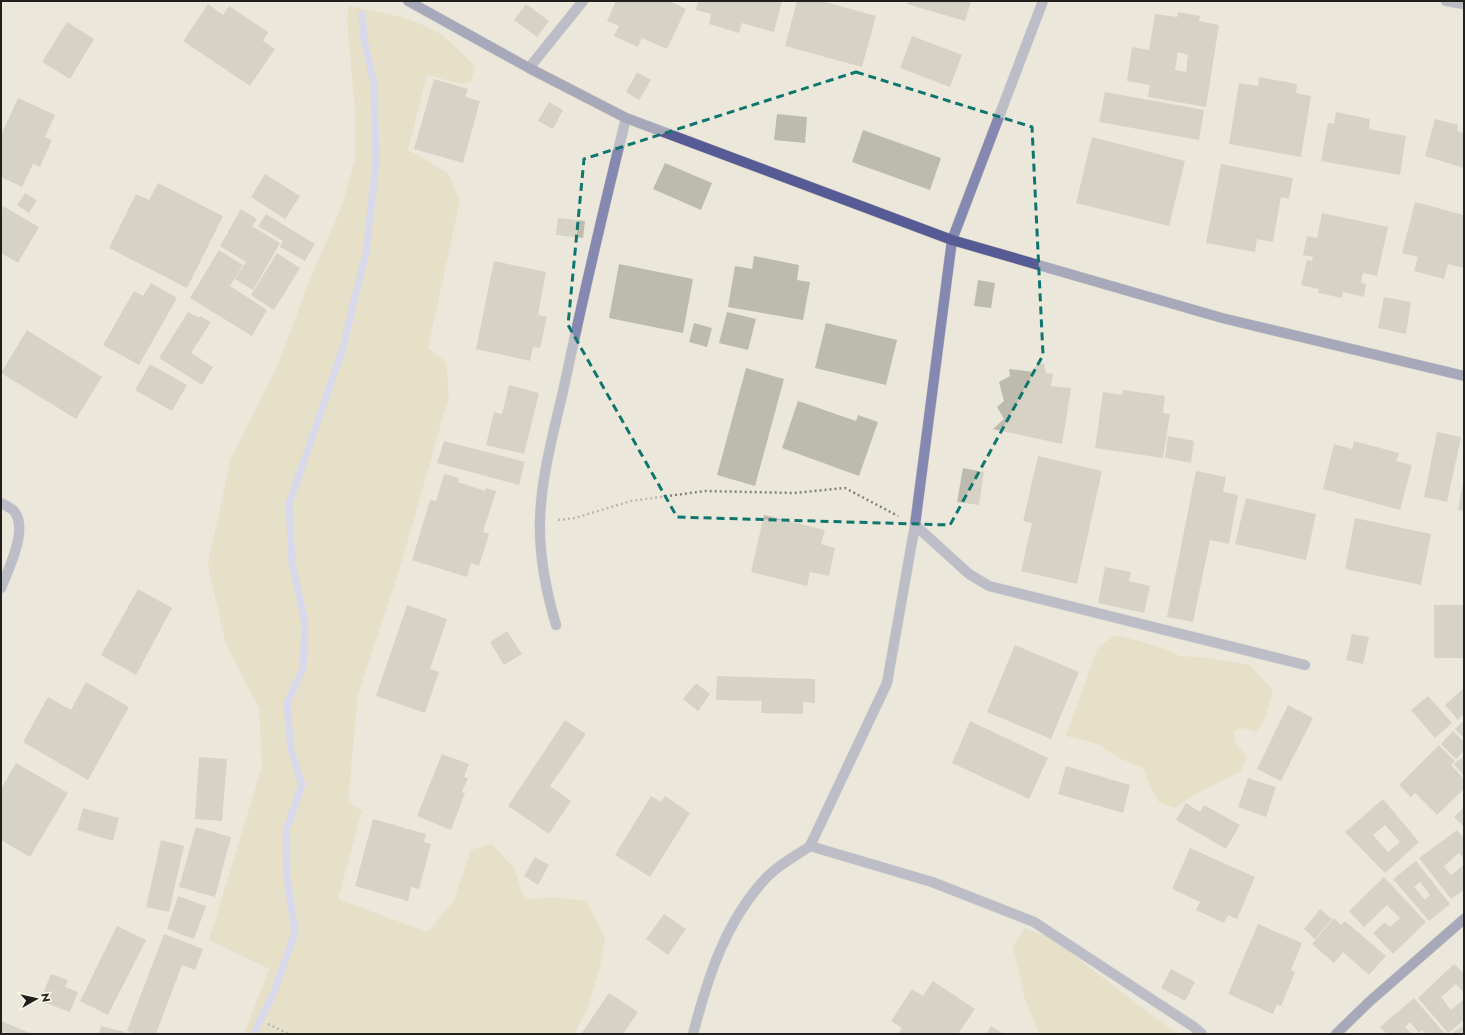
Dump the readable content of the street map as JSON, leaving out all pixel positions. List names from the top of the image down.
{
  "north": "right"
}
